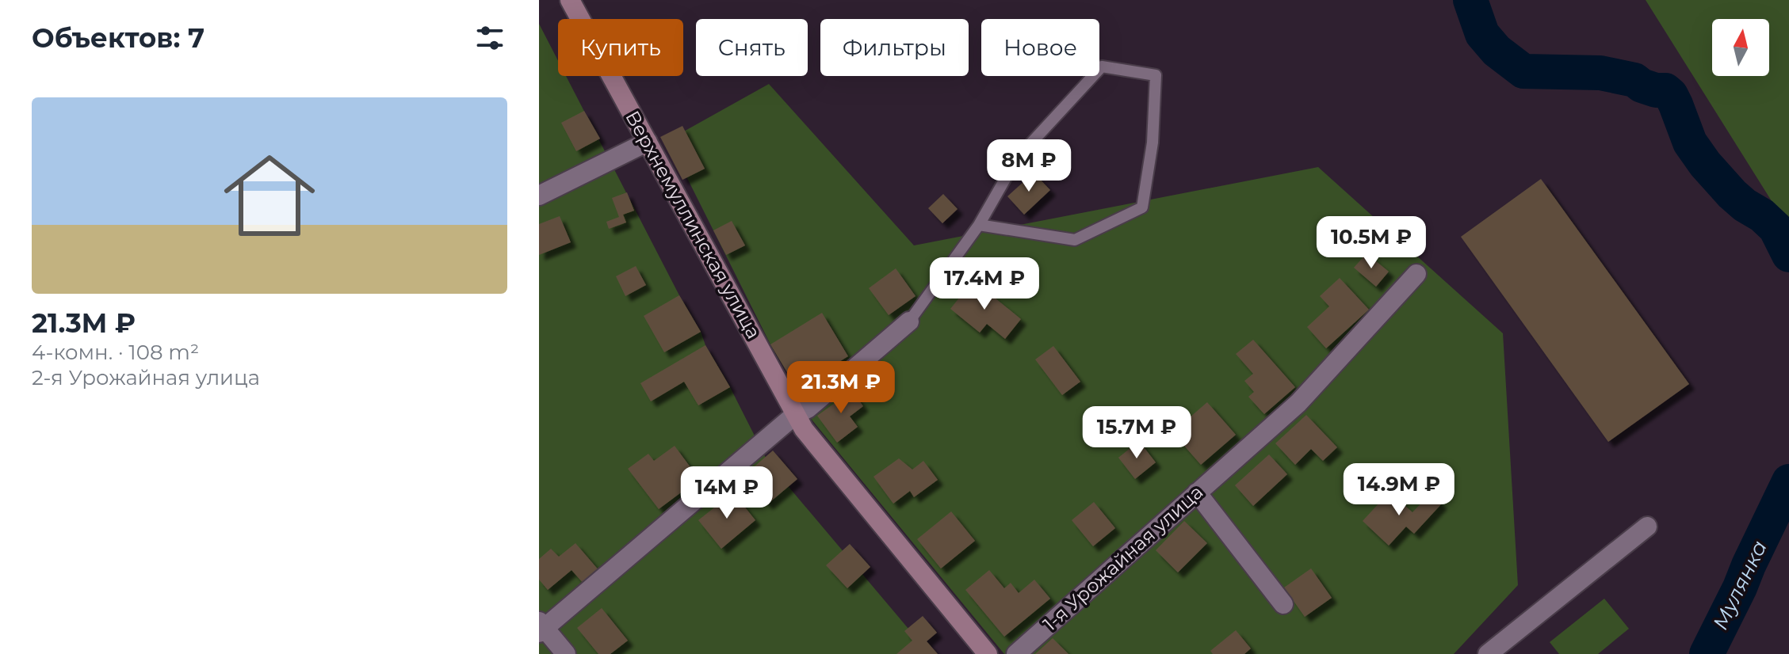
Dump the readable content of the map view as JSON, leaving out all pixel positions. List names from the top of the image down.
{
  "streets": {
    "street": ["Верхнемуллинская улица", "1-я Урожайная улица"]
  },
  "water": ["Мулянка"],
  "north": "top",
  "page": {
    "heading": "Объектов: 7",
    "chip": [
      "Купить",
      "Снять",
      "Фильтры",
      "Новое"
    ],
    "list": [
      {
        "name": "21.3M ₽",
        "note": "4-комн. · 108 m² · 2-я Урожайная улица"
      }
    ],
    "price": [
      "8M ₽",
      "10.5M ₽",
      "17.4M ₽",
      "21.3M ₽",
      "15.7M ₽",
      "14.9M ₽",
      "14M ₽"
    ]
  }
}
